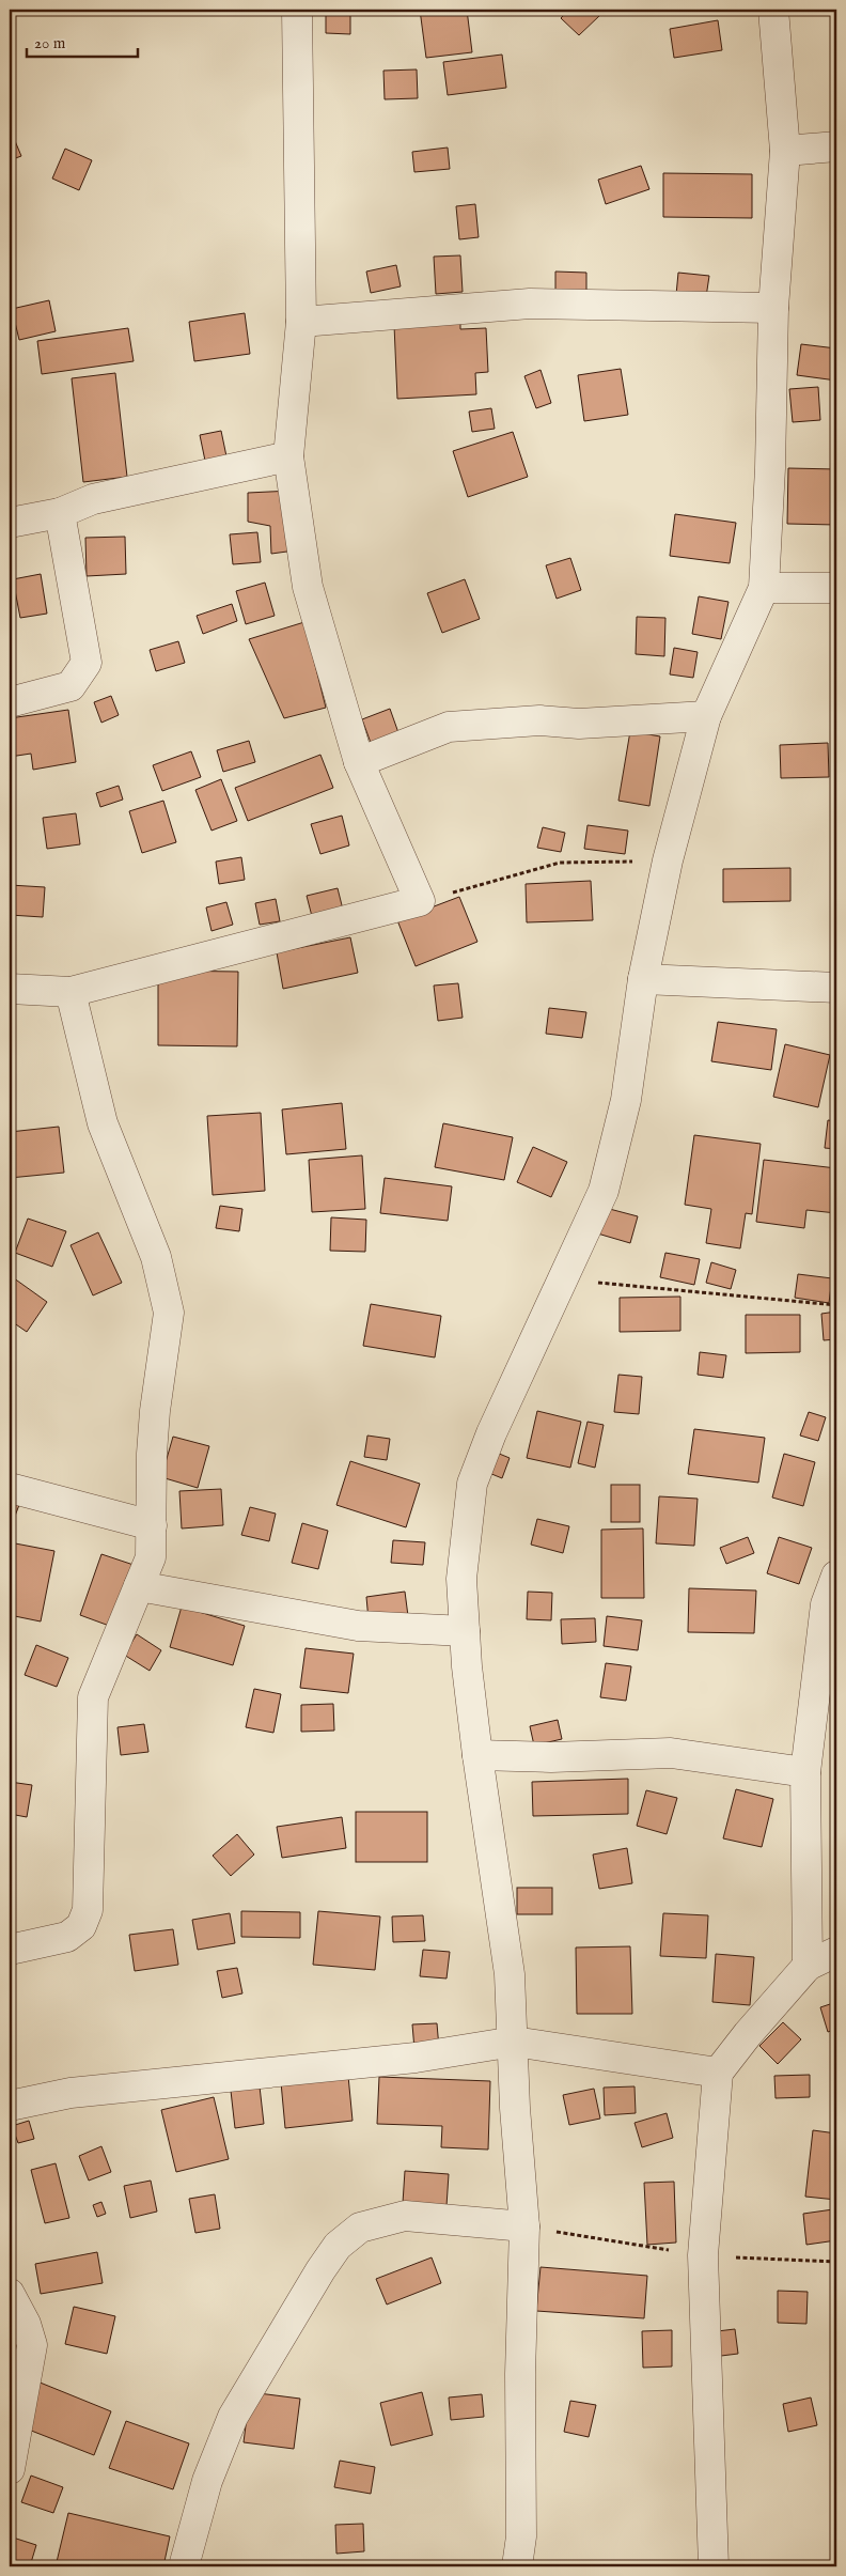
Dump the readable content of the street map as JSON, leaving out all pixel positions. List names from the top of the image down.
{
  "scale_bar": "20 m"
}
